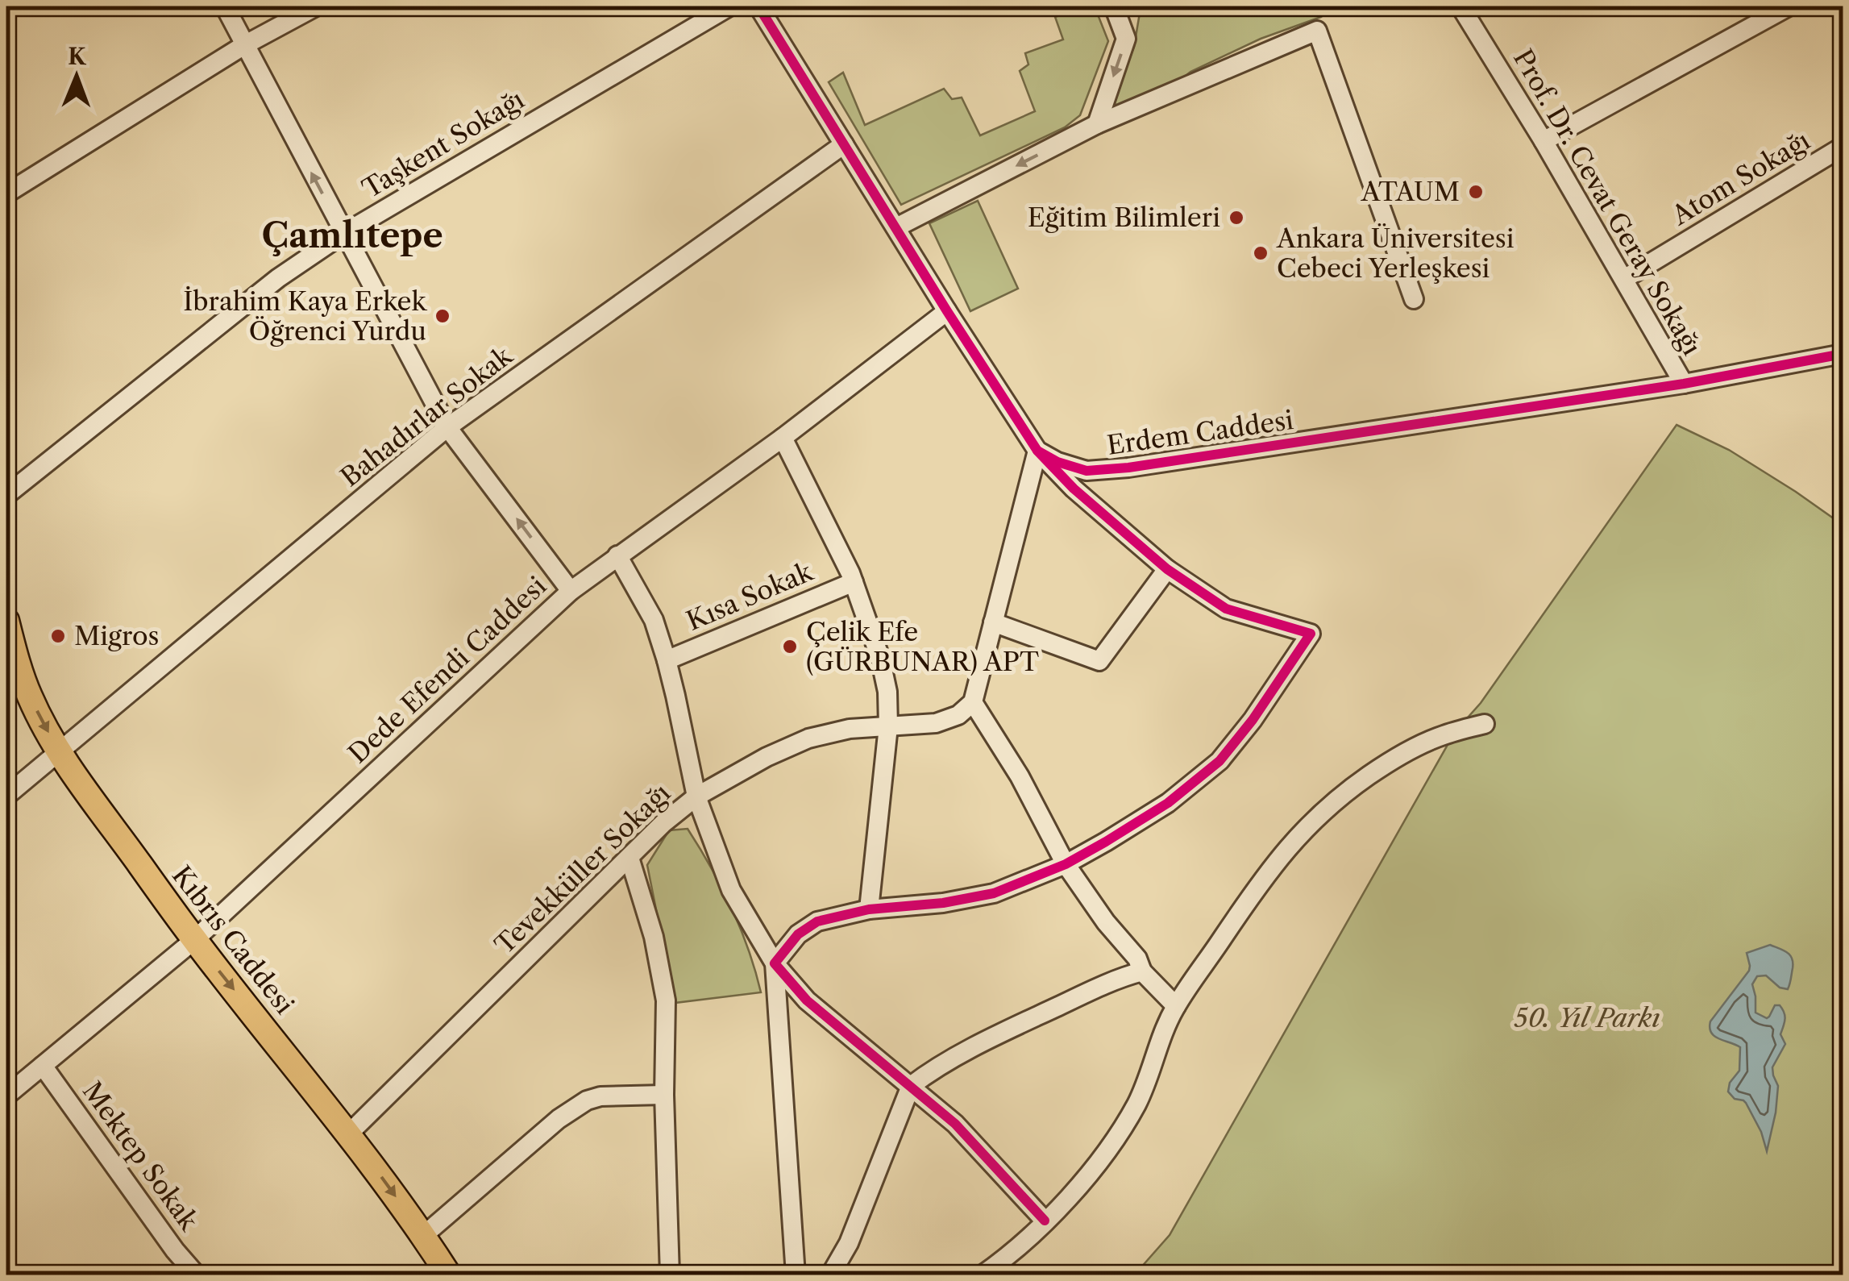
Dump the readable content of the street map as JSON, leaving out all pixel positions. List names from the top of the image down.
{
  "streets": {
    "main road": ["Kıbrıs Caddesi"],
    "street": [
      "Taşkent Sokağı",
      "Atom Sokağı",
      "Prof. Dr. Cevat Geray Sokağı",
      "Bahadırlar Sokak",
      "Erdem Caddesi",
      "Kısa Sokak",
      "Dede Efendi Caddesi",
      "Tevekküller Sokağı",
      "Mektep Sokak"
    ]
  },
  "crossings": [
    ["Atom Sokağı", "Prof. Dr. Cevat Geray Sokağı"],
    ["Prof. Dr. Cevat Geray Sokağı", "Erdem Caddesi"],
    ["Bahadırlar Sokak", "Kıbrıs Caddesi"],
    ["Dede Efendi Caddesi", "Kıbrıs Caddesi"],
    ["Dede Efendi Caddesi", "Mektep Sokak"],
    ["Tevekküller Sokağı", "Kıbrıs Caddesi"]
  ],
  "one_way": ["Kıbrıs Caddesi"],
  "districts": ["Çamlıtepe"],
  "parks": ["50. Yıl Parkı"],
  "places": [
    "ATAUM",
    "Eğitim Bilimleri",
    "Ankara Üniversitesi Cebeci Yerleşkesi",
    "İbrahim Kaya Erkek Öğrenci Yurdu",
    "Migros",
    "Çelik Efe (GÜRBUNAR) APT"
  ],
  "north": "top"
}
